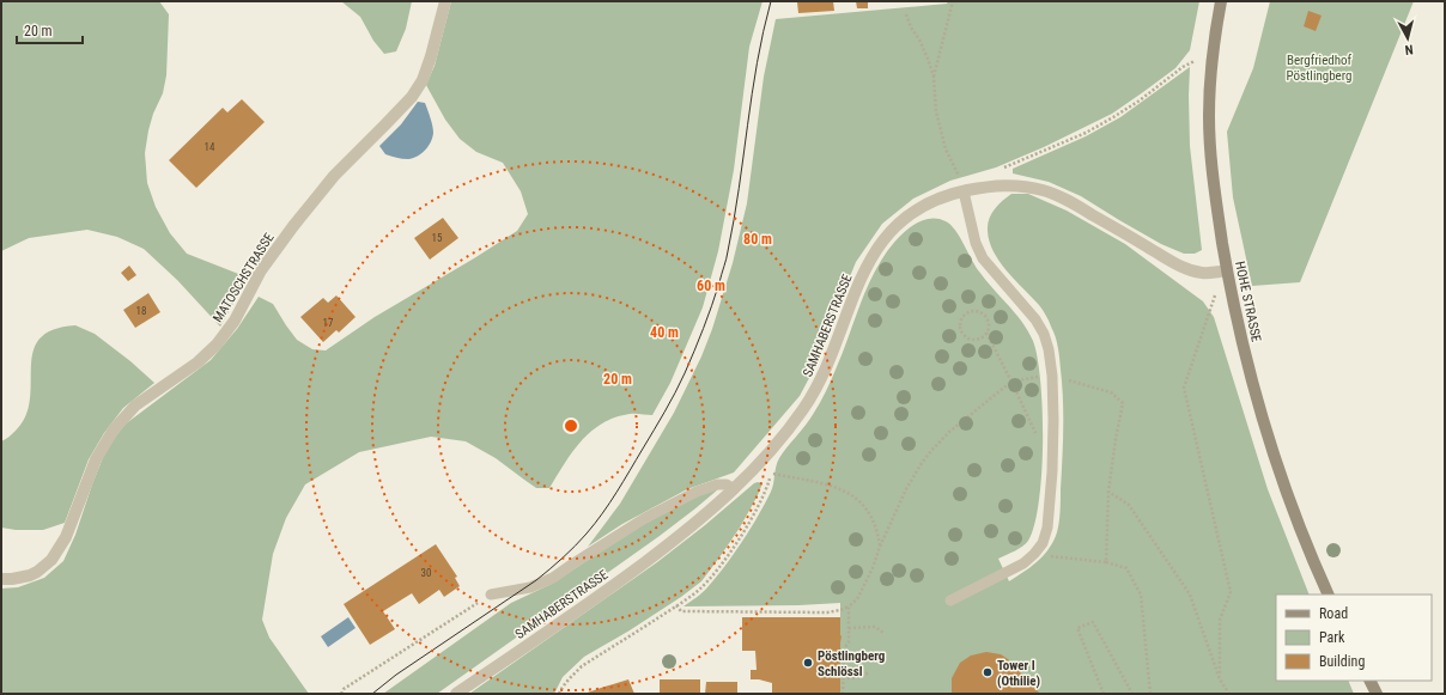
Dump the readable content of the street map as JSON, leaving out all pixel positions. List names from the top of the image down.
{
  "streets": {
    "main road": ["HOHE STRASSE"],
    "street": ["MATOSCHSTRASSE", "SAMHABERSTRASSE"]
  },
  "crossings": [
    ["HOHE STRASSE", "SAMHABERSTRASSE"]
  ],
  "parks": ["Bergfriedhof Pöstlingberg"],
  "places": ["Pöstlingberg Schlössl", "Tower I (Othilie)"],
  "house_numbers": [
    "14",
    "15",
    "18",
    "17",
    "30"
  ],
  "legend": ["Road", "Park", "Building"],
  "scale_bar": "20 m",
  "north": "bottom",
  "rings": [
    "80 m",
    "60 m",
    "40 m",
    "20 m"
  ]
}
